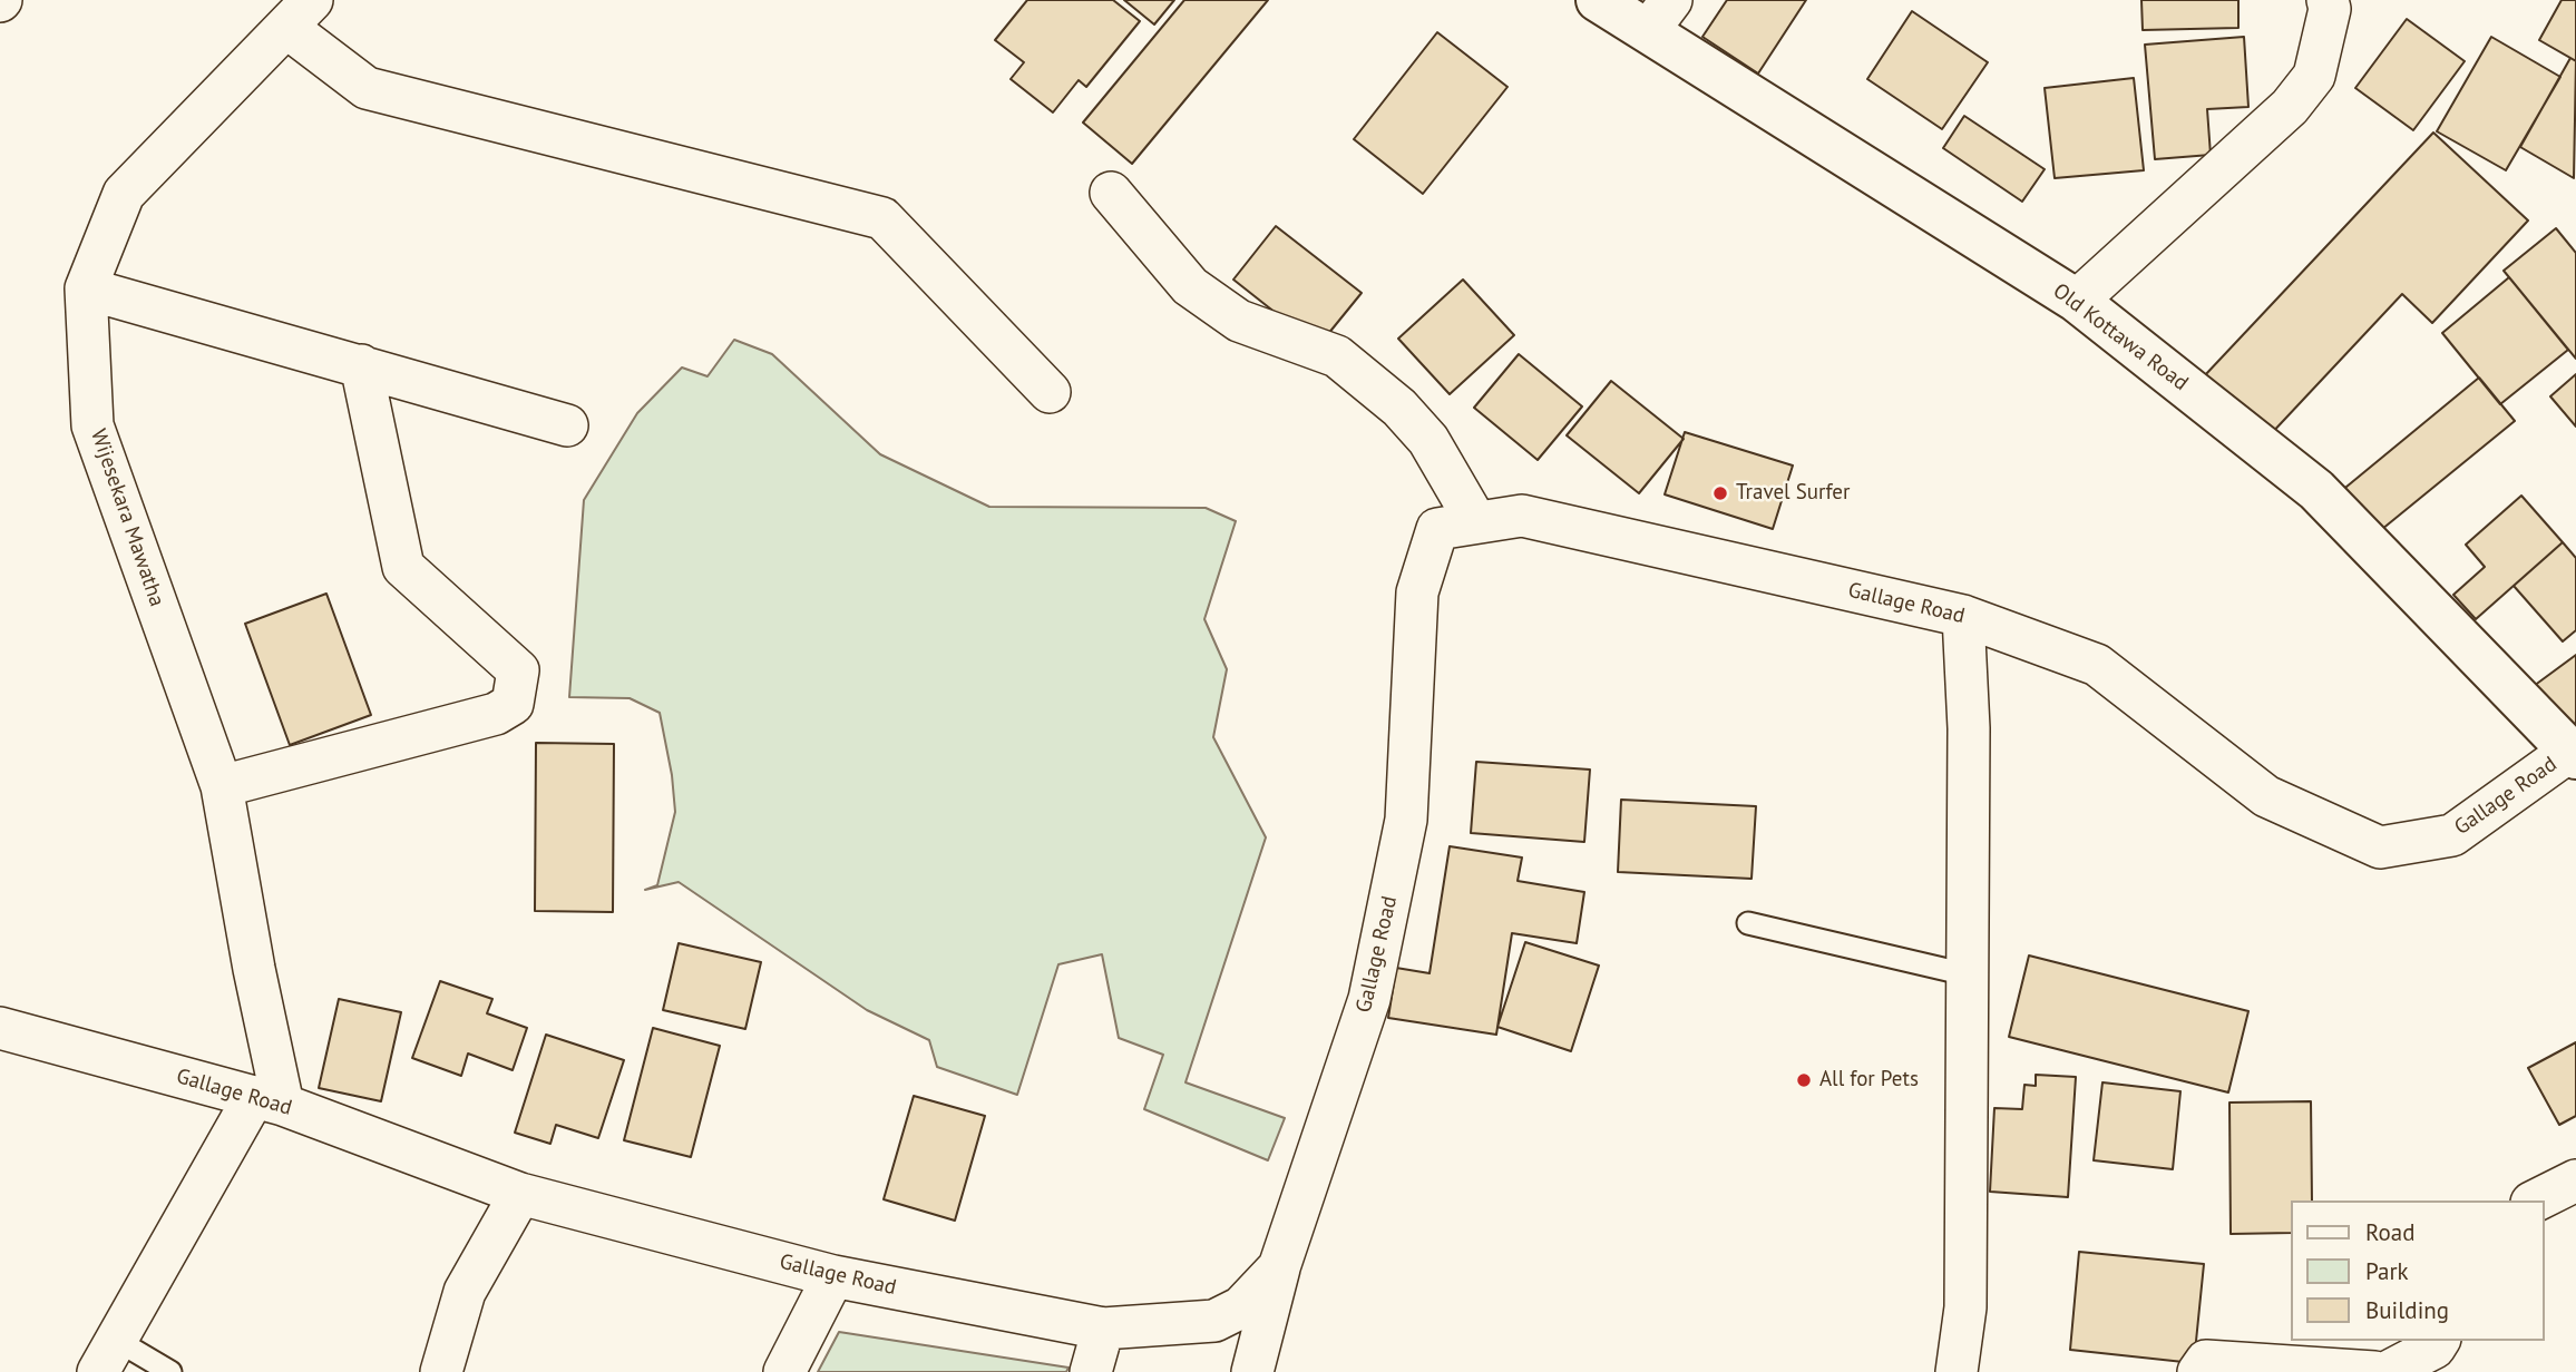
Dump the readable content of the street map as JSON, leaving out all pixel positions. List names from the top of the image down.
{
  "streets": {
    "main road": ["Old Kottawa Road"],
    "street": ["Wijesekara Mawatha", "Gallage Road"]
  },
  "crossings": [
    ["Old Kottawa Road", "Gallage Road"],
    ["Wijesekara Mawatha", "Gallage Road"]
  ],
  "places": ["Travel Surfer", "All for Pets"],
  "legend": ["Road", "Park", "Building"]
}
